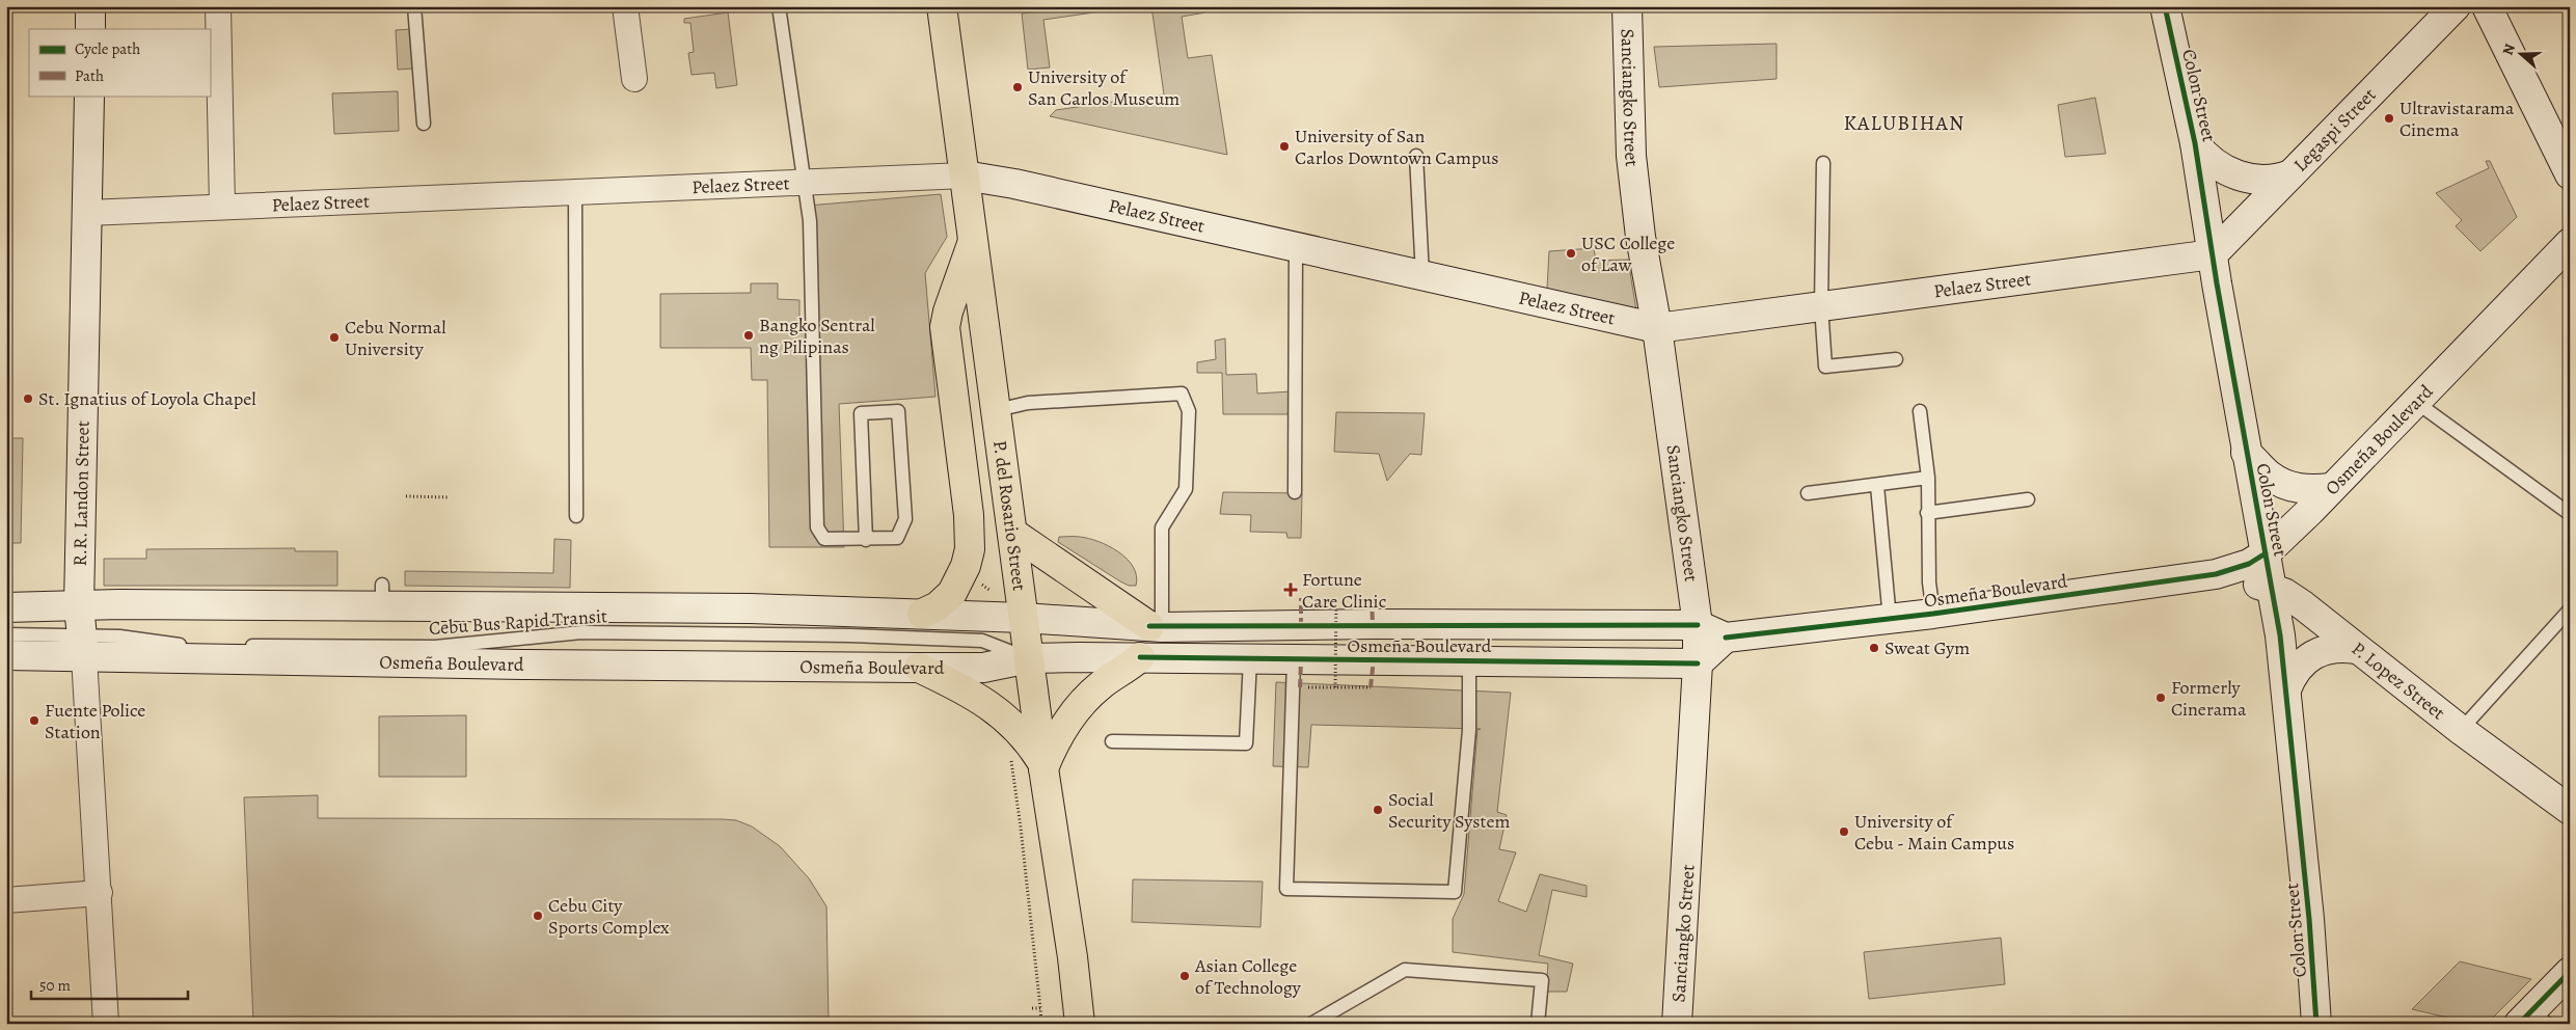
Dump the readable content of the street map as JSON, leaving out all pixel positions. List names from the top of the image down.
{
  "streets": {
    "main road": [
      "Colon Street",
      "Sanciangko Street",
      "Legaspi Street",
      "Pelaez Street",
      "Osmeña Boulevard",
      "R.R. Landon Street",
      "P. del Rosario Street",
      "P. Lopez Street"
    ],
    "lane": ["Cebu Bus Rapid Transit"]
  },
  "crossings": [
    ["Colon Street", "Legaspi Street"],
    ["Colon Street", "Pelaez Street"],
    ["Colon Street", "Osmeña Boulevard"],
    ["Colon Street", "P. Lopez Street"],
    ["Sanciangko Street", "Pelaez Street"],
    ["Sanciangko Street", "Osmeña Boulevard"],
    ["Legaspi Street", "Pelaez Street"],
    ["Pelaez Street", "R.R. Landon Street"],
    ["Pelaez Street", "P. del Rosario Street"],
    ["Osmeña Boulevard", "R.R. Landon Street"],
    ["Osmeña Boulevard", "P. del Rosario Street"],
    ["Osmeña Boulevard", "Cebu Bus Rapid Transit"],
    ["Osmeña Boulevard", "P. Lopez Street"],
    ["P. del Rosario Street", "Cebu Bus Rapid Transit"]
  ],
  "districts": ["KALUBIHAN"],
  "places": {
    "other": [
      "University of San Carlos Museum",
      "Ultravistarama Cinema",
      "University of San Carlos Downtown Campus",
      "USC College of Law",
      "Bangko Sentral ng Pilipinas",
      "Cebu Normal University",
      "St. Ignatius of Loyola Chapel",
      "Sweat Gym",
      "Formerly Cinerama",
      "Fuente Police Station",
      "Social Security System",
      "University of Cebu - Main Campus",
      "Cebu City Sports Complex",
      "Asian College of Technology"
    ],
    "health": ["Fortune Care Clinic"]
  },
  "legend": ["Cycle path", "Path"],
  "scale_bar": "50 m",
  "north": "left"
}
